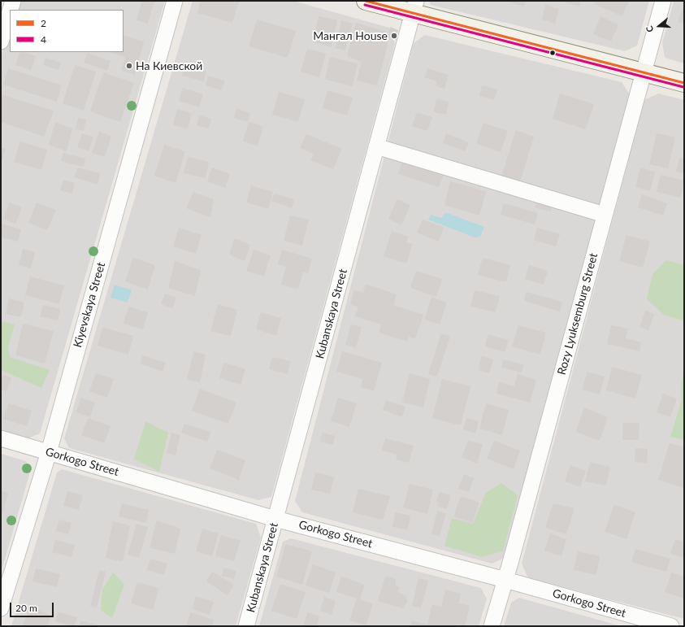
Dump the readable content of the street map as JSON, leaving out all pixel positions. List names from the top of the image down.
{
  "streets": {
    "street": [
      "Kiyevskaya Street",
      "Kubanskaya Street",
      "Rozy Lyuksemburg Street",
      "Gorkogo Street"
    ]
  },
  "crossings": [
    ["Kiyevskaya Street", "Gorkogo Street"],
    ["Kubanskaya Street", "Gorkogo Street"],
    ["Rozy Lyuksemburg Street", "Gorkogo Street"]
  ],
  "places": ["Мангал House", "На Киевской"],
  "lines": ["transit line 2", "transit line 4"],
  "legend": ["2", "4"],
  "scale_bar": "20 m",
  "north": "left"
}
